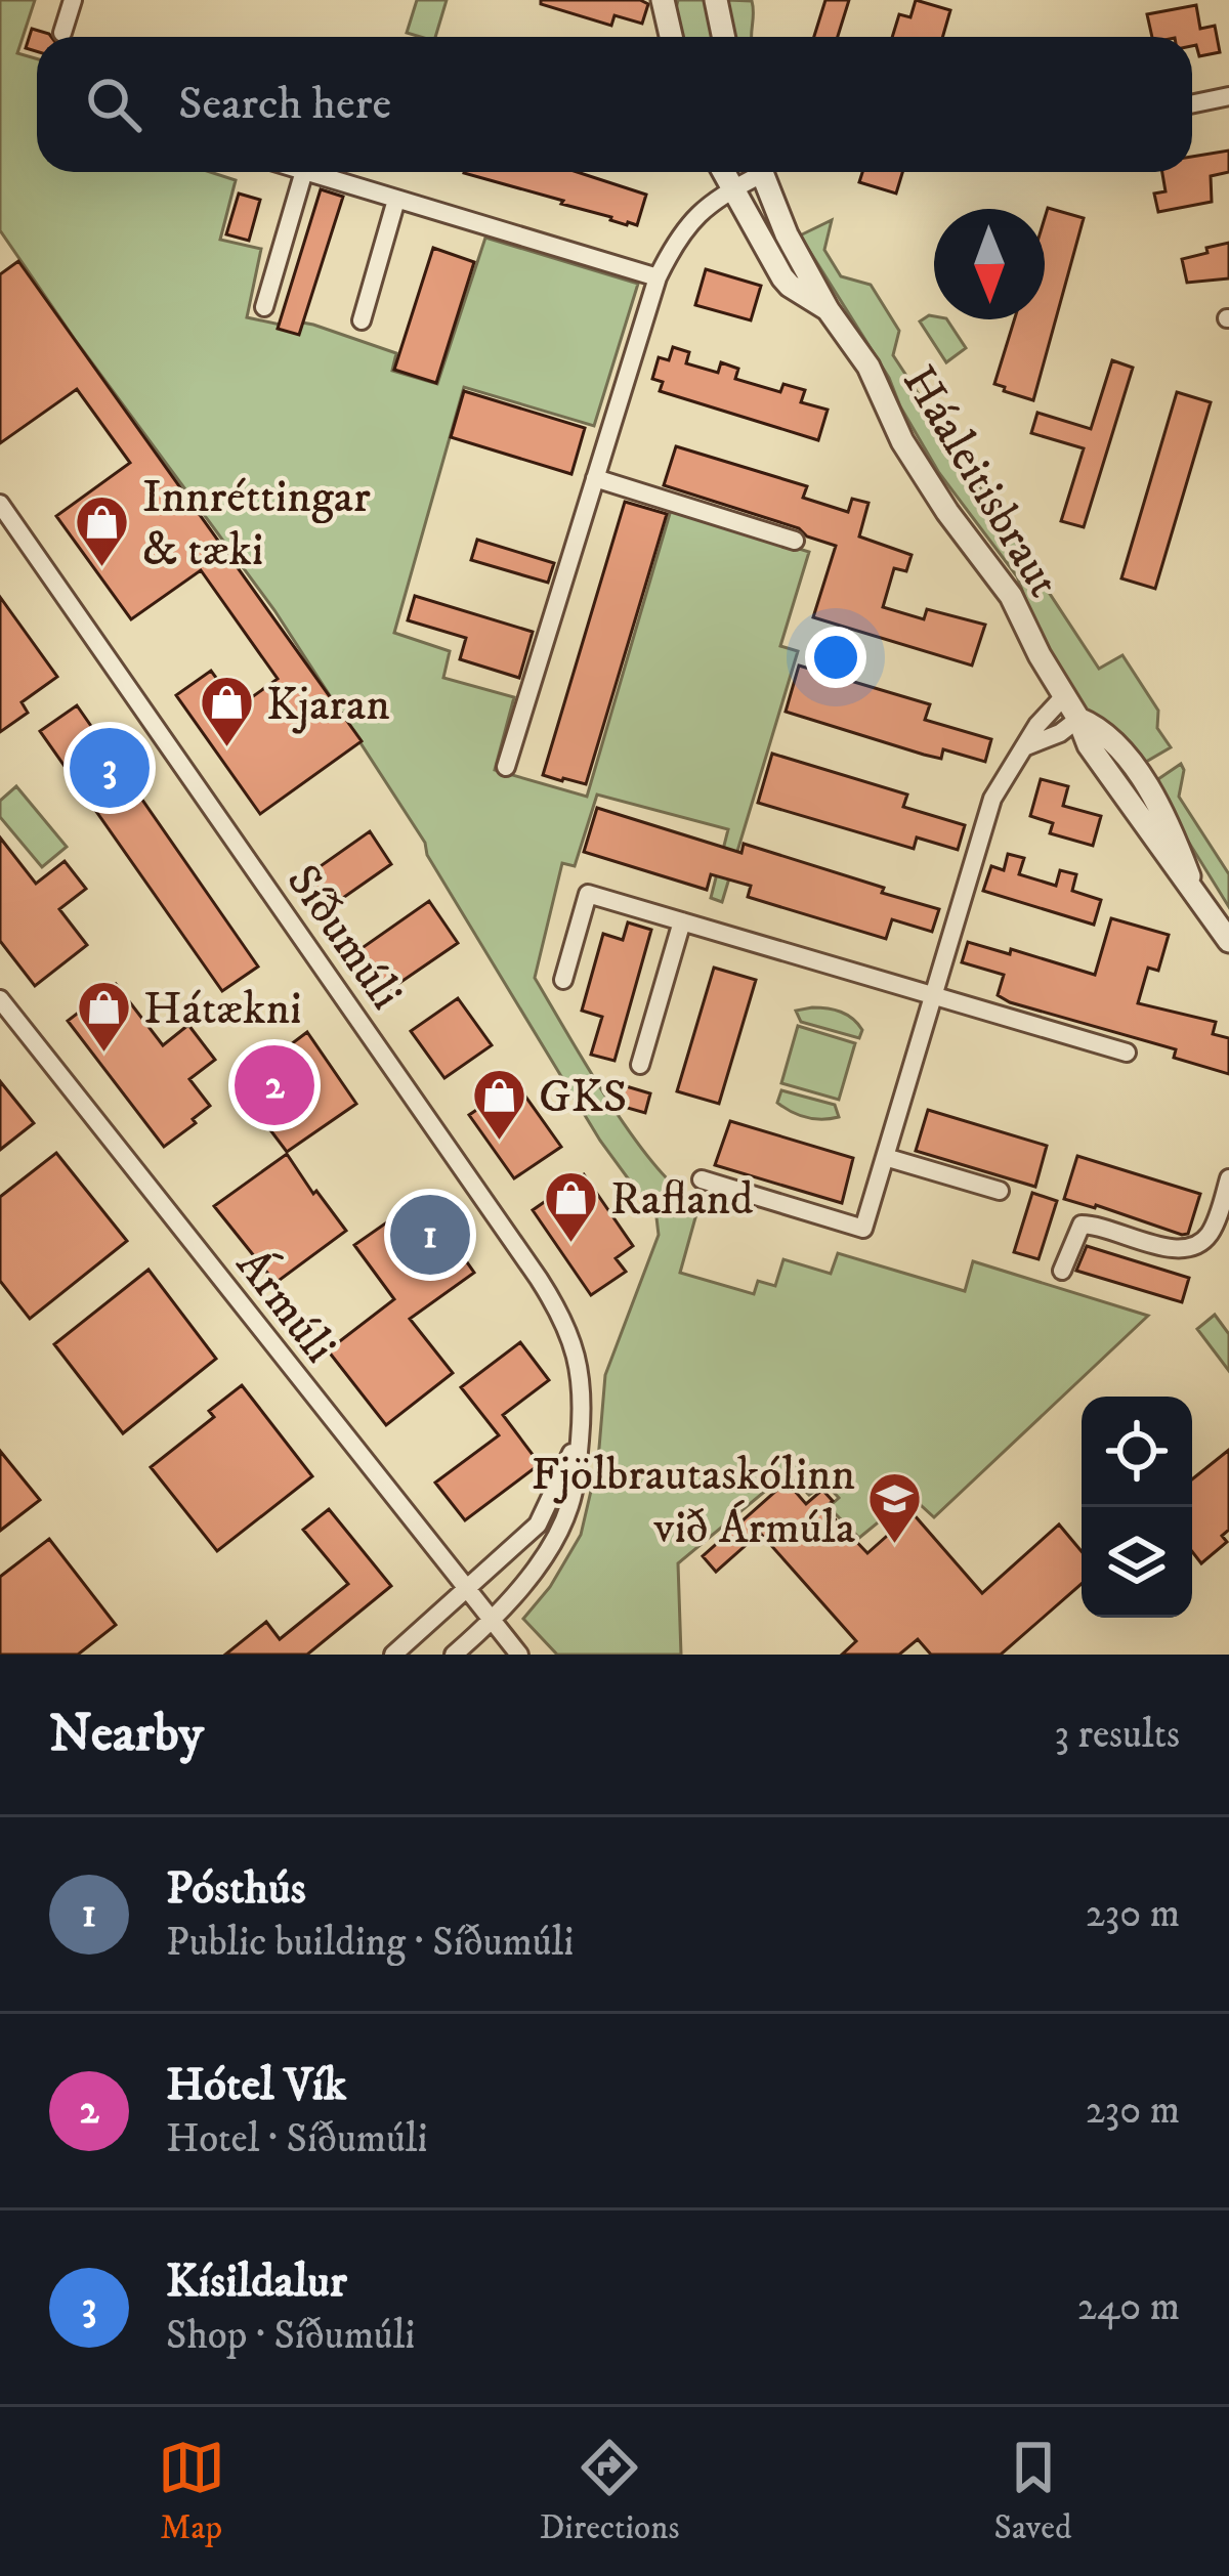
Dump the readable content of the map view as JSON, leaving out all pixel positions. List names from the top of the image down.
{
  "streets": {
    "street": ["Háaleitisbraut", "Síðumúli", "Ármúli"]
  },
  "crossings": [
    ["Síðumúli", "Ármúli"]
  ],
  "places": {
    "shop": [
      "Innréttingar & tæki",
      "Kjaran",
      "Hátækni",
      "GKS",
      "Rafland"
    ],
    "school or university": ["Fjölbrautaskólinn við Ármúla"]
  },
  "north": "bottom",
  "page": {
    "search": "Search here",
    "pins": ["3", "2", "1"],
    "heading": ["Nearby", "3 results"],
    "list": [
      {
        "mark": "1",
        "name": "Pósthús",
        "note": "Public building · Síðumúli",
        "value": "230 m"
      },
      {
        "mark": "2",
        "name": "Hótel Vík",
        "note": "Hotel · Síðumúli",
        "value": "230 m"
      },
      {
        "mark": "3",
        "name": "Kísildalur",
        "note": "Shop · Síðumúli",
        "value": "240 m"
      }
    ],
    "nav": ["Map", "Directions", "Saved"]
  }
}
